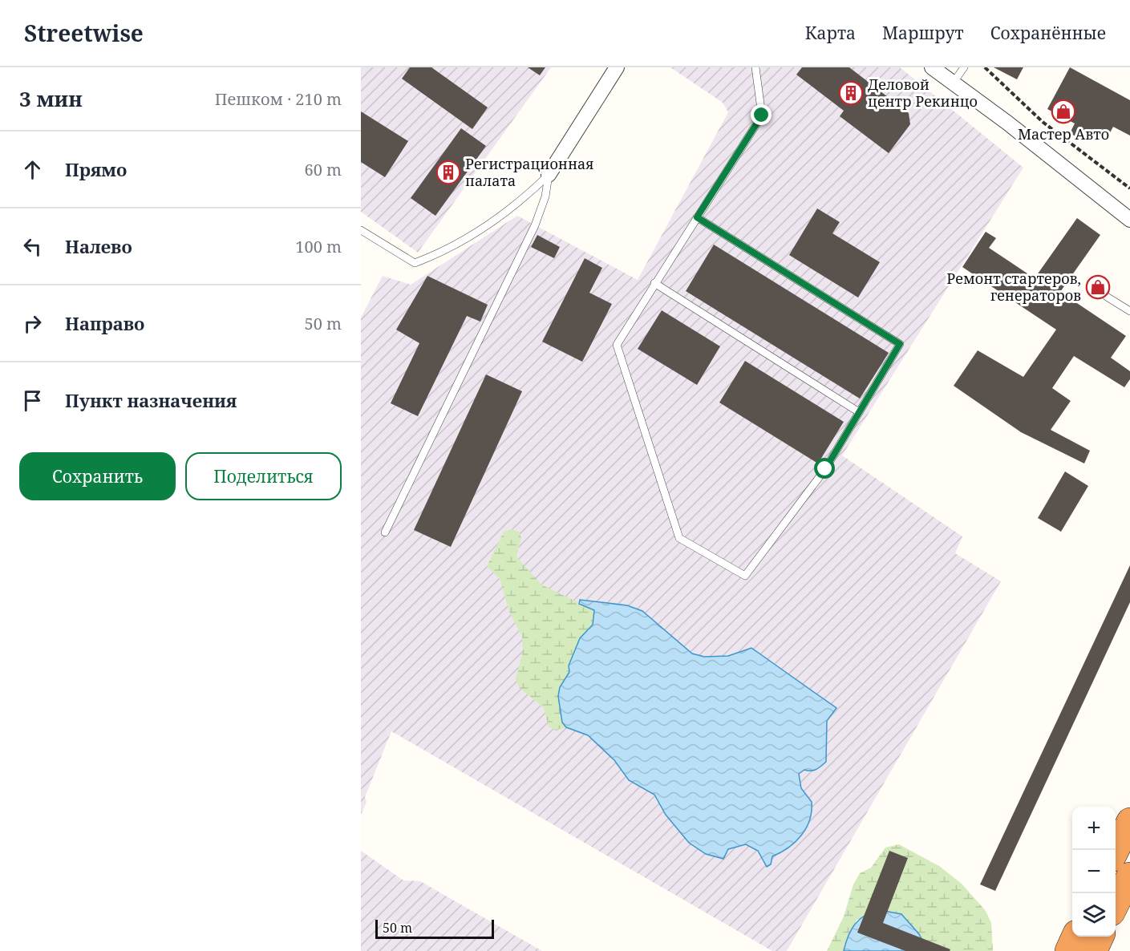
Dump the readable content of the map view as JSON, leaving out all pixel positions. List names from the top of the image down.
{
  "places": {
    "building": ["Деловой центр Рекинцо", "Регистрационная палата"],
    "shop": ["Мастер Авто", "Ремонт стартеров, генераторов"]
  },
  "scale_bar": "50 m",
  "page": {
    "header": "Streetwise",
    "nav": ["Карта", "Маршрут", "Сохранённые"],
    "heading": ["3 мин", "Пешком · 210 m"],
    "list": [
      ["Прямо", "60 m"],
      ["Налево", "100 m"],
      ["Направо", "50 m"],
      "Пункт назначения"
    ],
    "buttons": ["Сохранить", "Поделиться"],
    "map_buttons": ["+", "−"],
    "scale": "50 m"
  }
}
